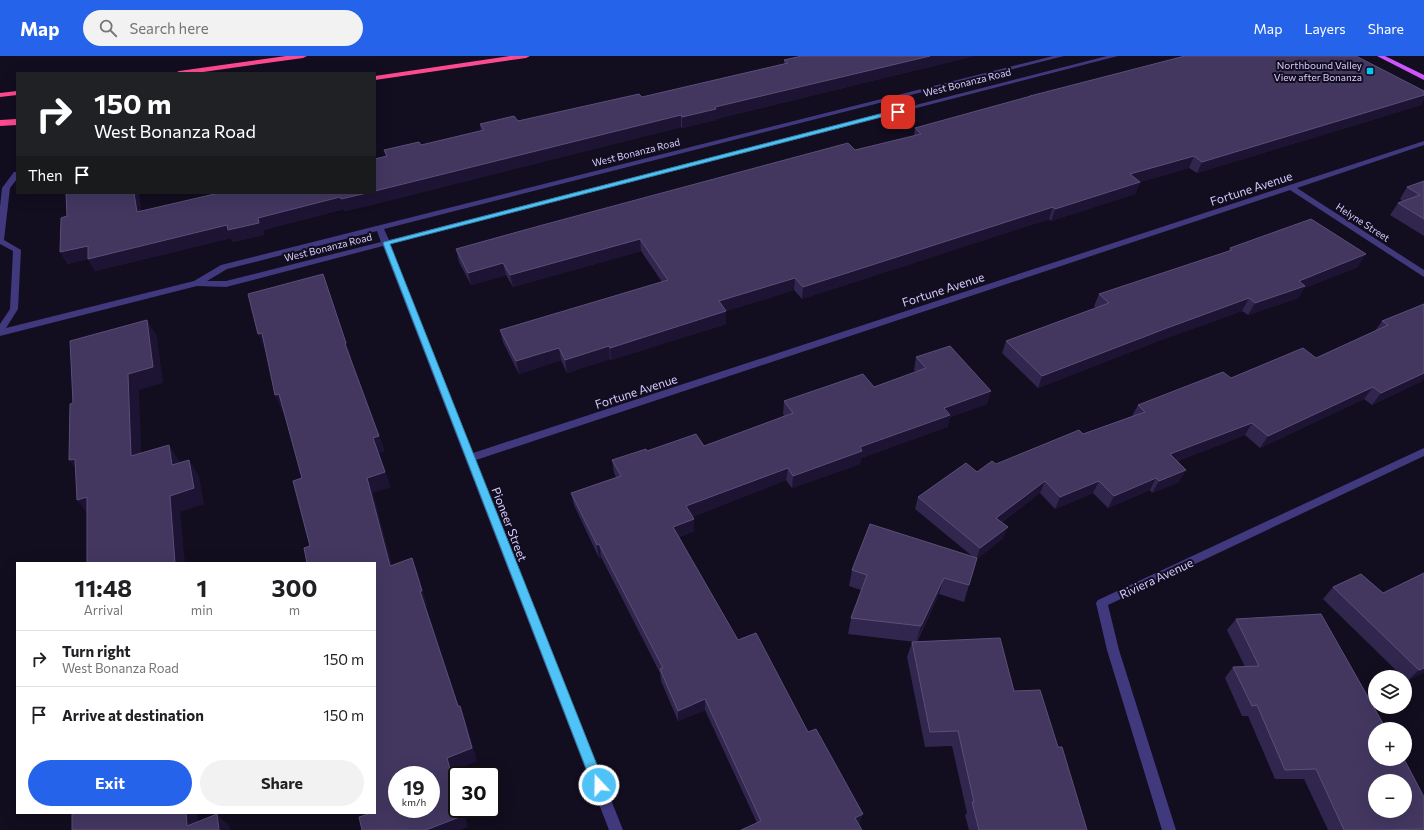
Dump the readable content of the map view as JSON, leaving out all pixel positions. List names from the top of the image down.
{
  "streets": {
    "street": [
      "West Bonanza Road",
      "Fortune Avenue",
      "Helyne Street",
      "Pioneer Street",
      "Riviera Avenue"
    ]
  },
  "crossings": [
    ["West Bonanza Road", "Pioneer Street"],
    ["Fortune Avenue", "Helyne Street"],
    ["Fortune Avenue", "Pioneer Street"]
  ],
  "places": {
    "transit": ["Northbound Valley View after Bonanza"]
  },
  "page": {
    "header": "Map",
    "search": "Search here",
    "nav": ["Map", "Layers", "Share"],
    "turn": ["150 m", "West Bonanza Road"],
    "then": "Then",
    "eta": [
      "11:48",
      "Arrival",
      "1",
      "min",
      "300",
      "m"
    ],
    "list": [
      {
        "name": "Turn right",
        "note": "West Bonanza Road",
        "value": "150 m"
      },
      {
        "name": "Arrive at destination",
        "value": "150 m"
      }
    ],
    "map_buttons": ["+", "−"],
    "buttons": ["Exit", "Share"],
    "speed": "19 km/h",
    "limit": "30"
  }
}
